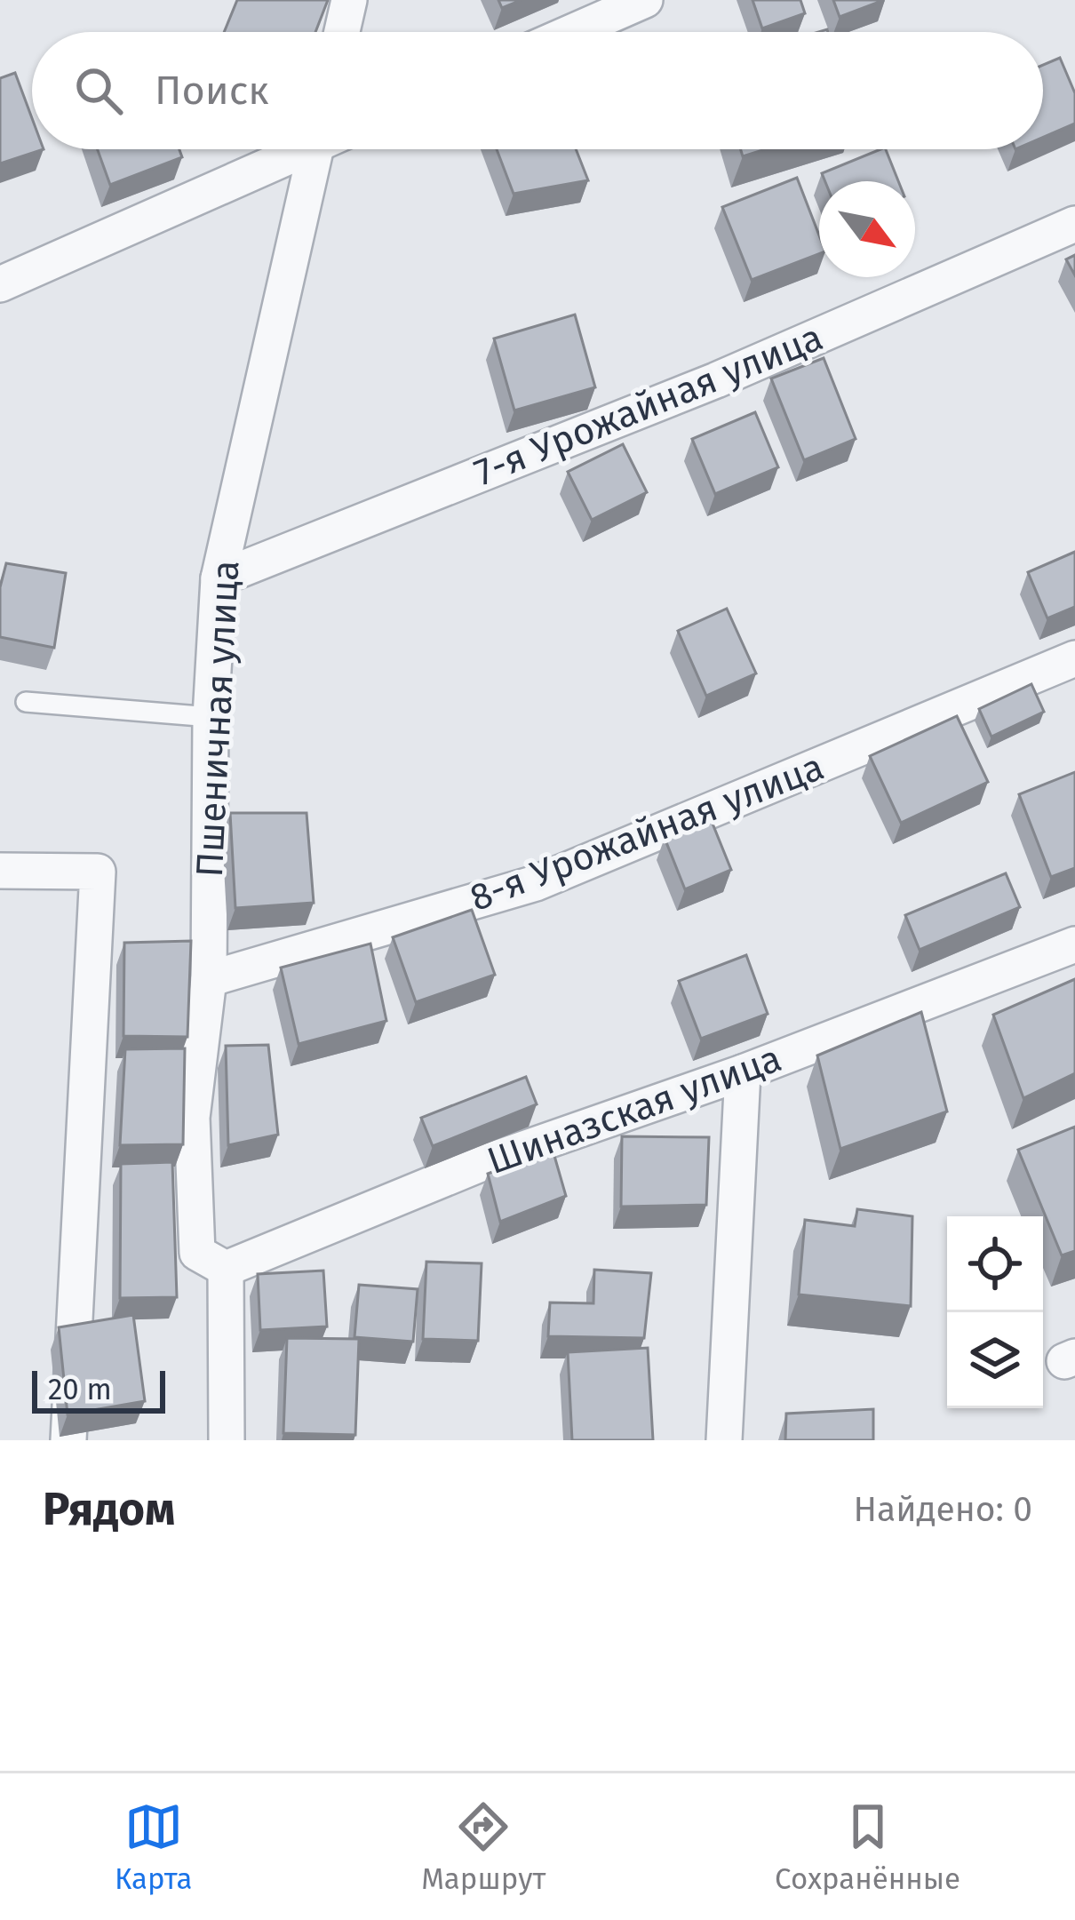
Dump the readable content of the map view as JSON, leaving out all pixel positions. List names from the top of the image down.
{
  "streets": {
    "street": [
      "7-я Урожайная улица",
      "Пшеничная улица",
      "8-я Урожайная улица",
      "Шиназская улица"
    ]
  },
  "crossings": [
    ["7-я Урожайная улица", "Пшеничная улица"],
    ["Пшеничная улица", "8-я Урожайная улица"],
    ["Пшеничная улица", "Шиназская улица"]
  ],
  "scale_bar": "20 m",
  "north": "bottom right",
  "page": {
    "search": "Поиск",
    "scale": "20 m",
    "heading": ["Рядом", "Найдено: 0"],
    "nav": ["Карта", "Маршрут", "Сохранённые"]
  }
}
